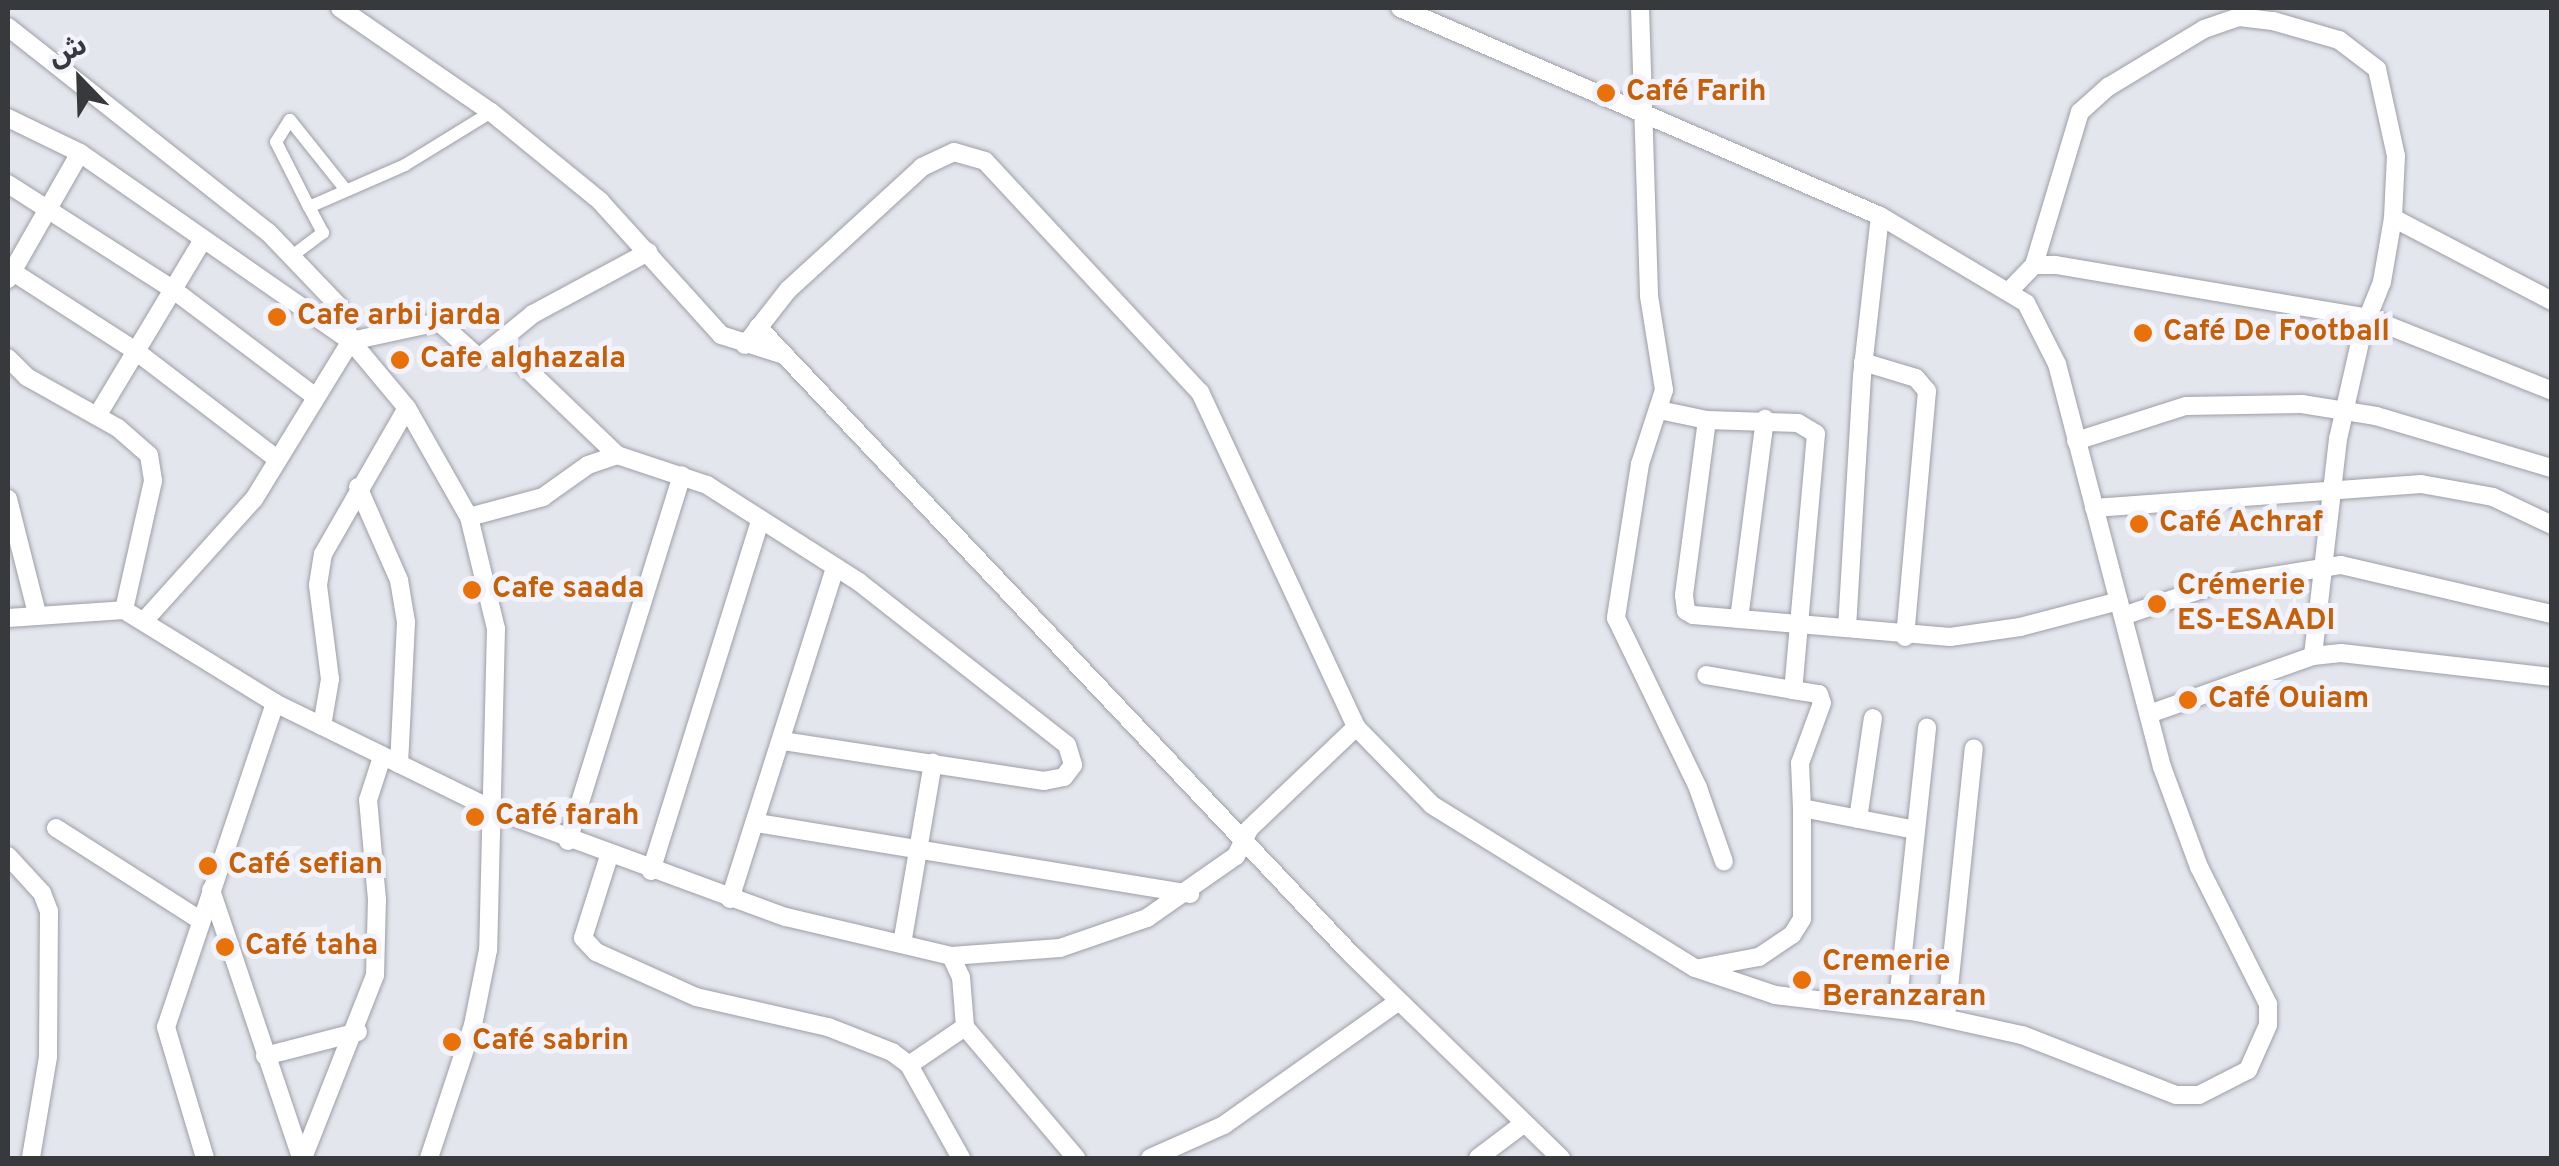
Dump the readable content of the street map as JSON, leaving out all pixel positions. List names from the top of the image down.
{
  "places": [
    "Café Farih",
    "Cafe arbi jarda",
    "Café De Football",
    "Cafe alghazala",
    "Café Achraf",
    "Cafe saada",
    "Crémerie ES-ESAADI",
    "Café Ouiam",
    "Café farah",
    "Café sefian",
    "Café taha",
    "Cremerie Beranzaran",
    "Café sabrin"
  ],
  "north": "top left"
}
